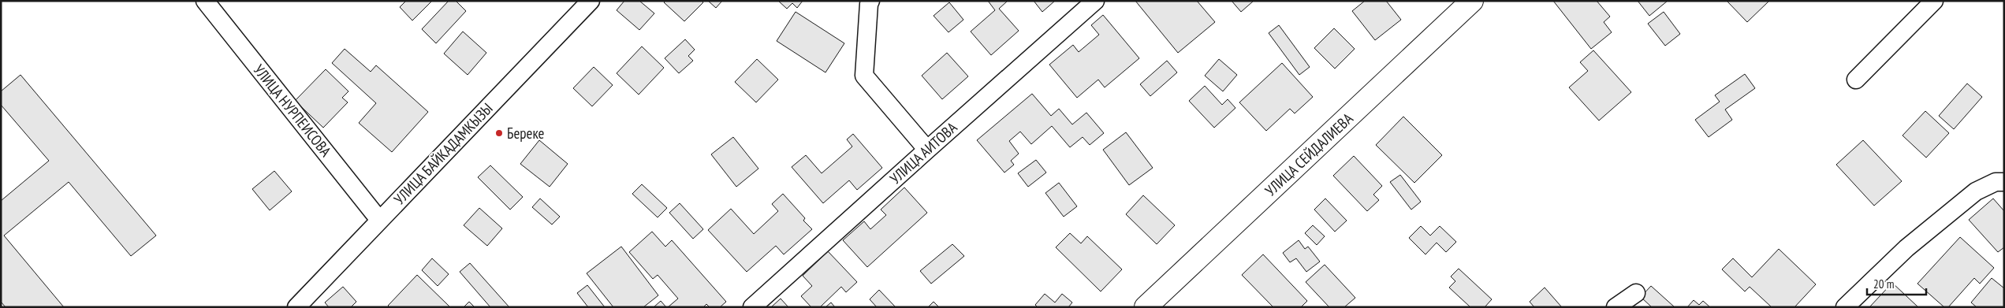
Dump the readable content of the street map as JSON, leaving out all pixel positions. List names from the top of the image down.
{
  "streets": {
    "main road": ["УЛИЦА СЕЙДАЛИЕВА"],
    "street": ["УЛИЦА НУРПЕИСОВА", "УЛИЦА АИТОВА", "УЛИЦА БАЙКАДАМКЫЗЫ"]
  },
  "crossings": [
    ["УЛИЦА НУРПЕИСОВА", "УЛИЦА БАЙКАДАМКЫЗЫ"]
  ],
  "places": ["Береке"],
  "scale_bar": "20 m"
}
